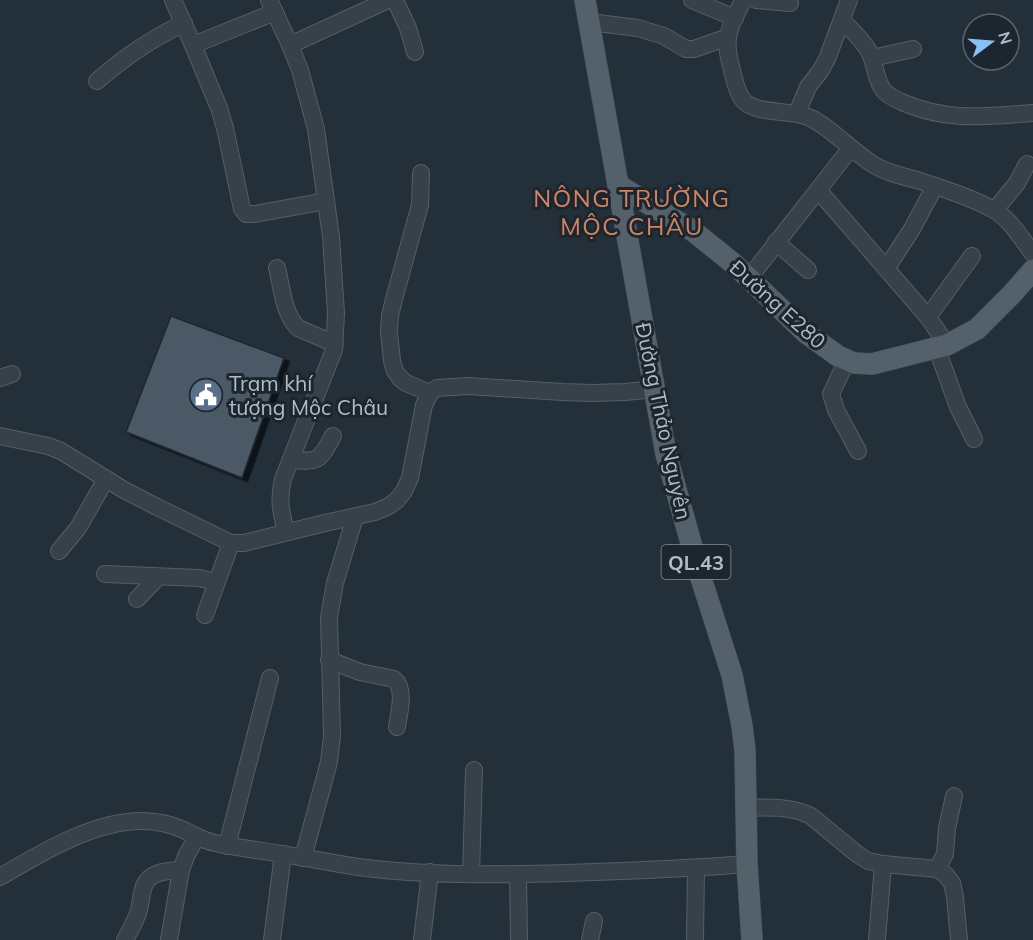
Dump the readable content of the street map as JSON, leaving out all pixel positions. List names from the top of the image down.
{
  "streets": {
    "main road": ["Đường E280", "Đường Thảo Nguyên", "QL.43"]
  },
  "crossings": [
    ["Đường E280", "Đường Thảo Nguyên"],
    ["Đường E280", "QL.43"],
    ["Đường Thảo Nguyên", "QL.43"]
  ],
  "districts": ["NÔNG TRƯỜNG MỘC CHÂU"],
  "places": {
    "public building": ["Trạm khí tượng Mộc Châu"]
  },
  "north": "right"
}
